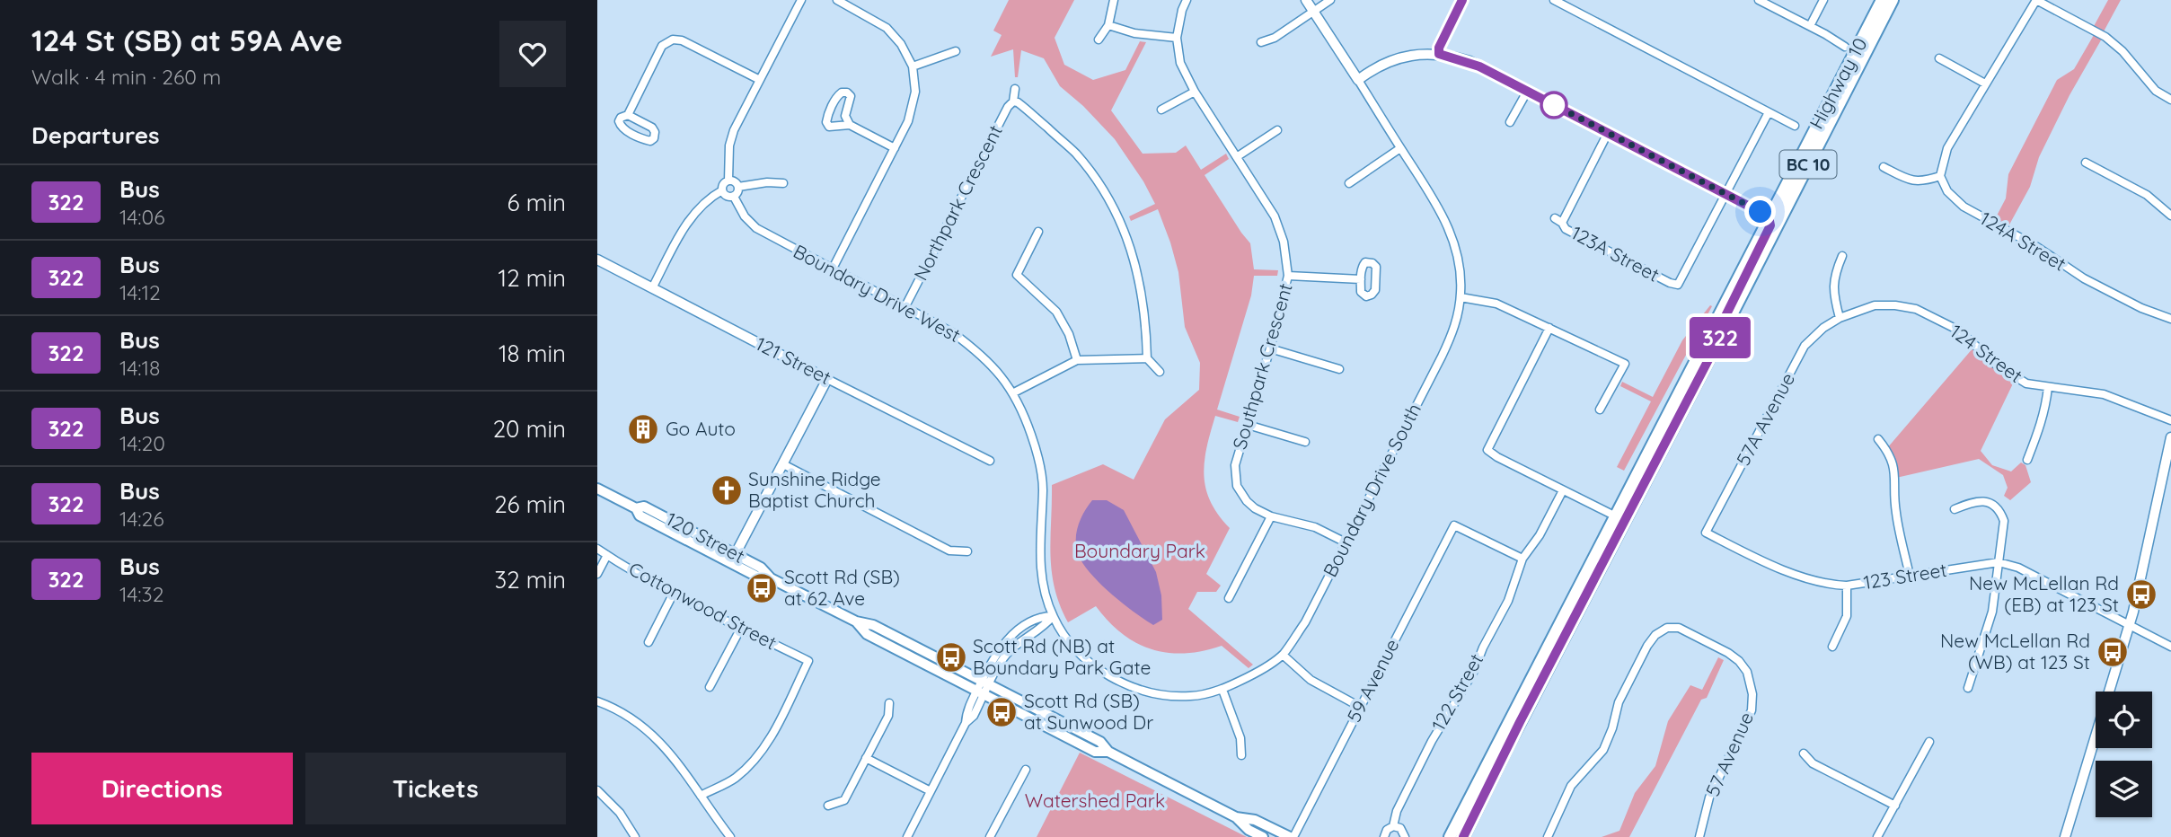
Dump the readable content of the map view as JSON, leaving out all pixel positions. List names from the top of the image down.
{
  "streets": {
    "highway": ["Highway 10", "BC 10"],
    "main road": ["120 Street"],
    "street": [
      "Northpark Crescent",
      "124A Street",
      "123A Street",
      "Boundary Drive West",
      "124 Street",
      "121 Street",
      "Southpark Crescent",
      "57A Avenue",
      "Boundary Drive South",
      "123 Street",
      "Cottonwood Street",
      "59 Avenue",
      "122 Street",
      "57 Avenue"
    ]
  },
  "crossings": [
    ["Northpark Crescent", "Boundary Drive West"],
    ["Boundary Drive West", "Boundary Drive South"],
    ["124 Street", "57A Avenue"],
    ["Southpark Crescent", "Boundary Drive South"],
    ["57A Avenue", "123 Street"],
    ["120 Street", "59 Avenue"],
    ["59 Avenue", "122 Street"]
  ],
  "parks": ["Boundary Park", "Watershed Park"],
  "places": {
    "building": ["Go Auto"],
    "church": ["Sunshine Ridge Baptist Church"],
    "bus stop": [
      "Scott Rd (SB) at 62 Ave",
      "New McLellan Rd (EB) at 123 St",
      "New McLellan Rd (WB) at 123 St",
      "Scott Rd (NB) at Boundary Park Gate",
      "Scott Rd (SB) at Sunwood Dr"
    ]
  },
  "lines": ["bus line 322"],
  "page": {
    "heading": [
      ["124 St (SB) at 59A Ave", "Walk · 4 min · 260 m"],
      "Departures"
    ],
    "on_map": "322",
    "list": [
      {
        "mark": "322",
        "name": "Bus",
        "note": "14:06",
        "value": "6 min"
      },
      {
        "mark": "322",
        "name": "Bus",
        "note": "14:12",
        "value": "12 min"
      },
      {
        "mark": "322",
        "name": "Bus",
        "note": "14:18",
        "value": "18 min"
      },
      {
        "mark": "322",
        "name": "Bus",
        "note": "14:20",
        "value": "20 min"
      },
      {
        "mark": "322",
        "name": "Bus",
        "note": "14:26",
        "value": "26 min"
      },
      {
        "mark": "322",
        "name": "Bus",
        "note": "14:32",
        "value": "32 min"
      }
    ],
    "buttons": ["Directions", "Tickets"]
  }
}
